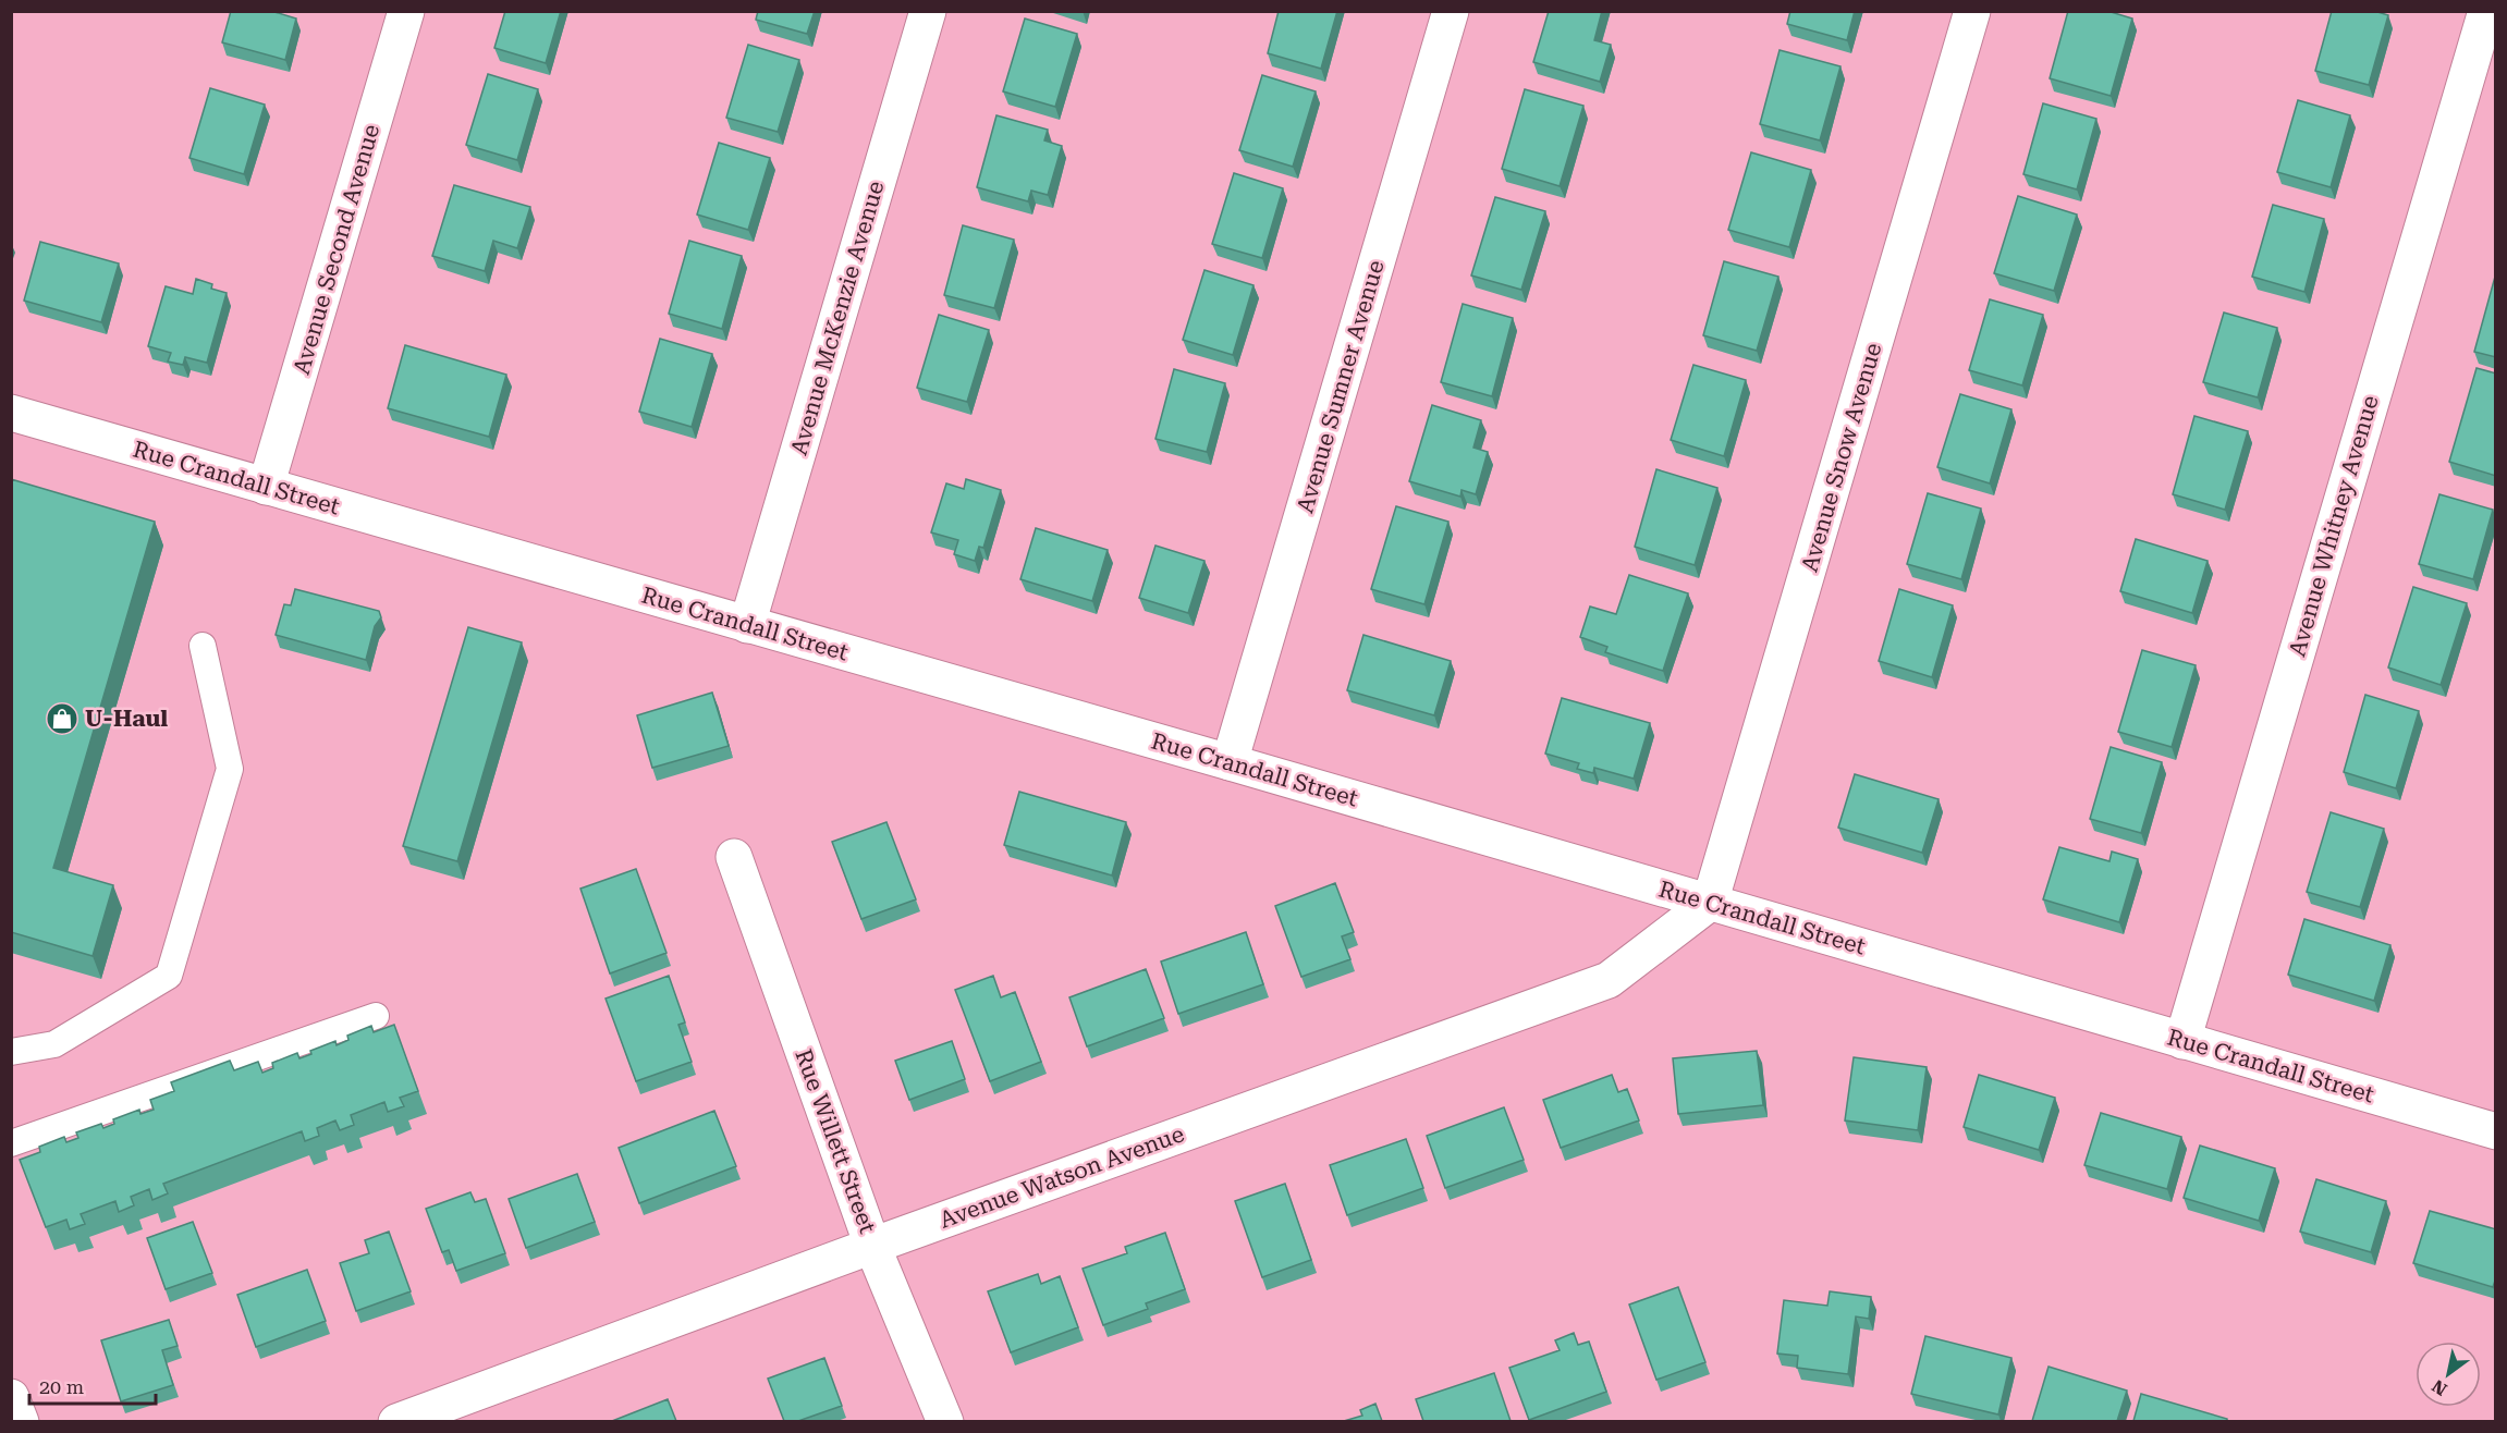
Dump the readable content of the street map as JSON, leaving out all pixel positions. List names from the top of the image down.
{
  "streets": {
    "street": [
      "Avenue Second Avenue",
      "Avenue McKenzie Avenue",
      "Avenue Sumner Avenue",
      "Avenue Snow Avenue",
      "Rue Crandall Street",
      "Avenue Whitney Avenue",
      "Rue Willett Street",
      "Avenue Watson Avenue"
    ]
  },
  "crossings": [
    ["Avenue Second Avenue", "Rue Crandall Street"],
    ["Avenue McKenzie Avenue", "Rue Crandall Street"],
    ["Avenue Sumner Avenue", "Rue Crandall Street"],
    ["Avenue Snow Avenue", "Rue Crandall Street"],
    ["Avenue Snow Avenue", "Avenue Watson Avenue"],
    ["Rue Crandall Street", "Avenue Whitney Avenue"],
    ["Rue Crandall Street", "Avenue Watson Avenue"],
    ["Rue Willett Street", "Avenue Watson Avenue"]
  ],
  "places": {
    "shop": ["U-Haul"]
  },
  "scale_bar": "20 m",
  "north": "bottom left"
}
